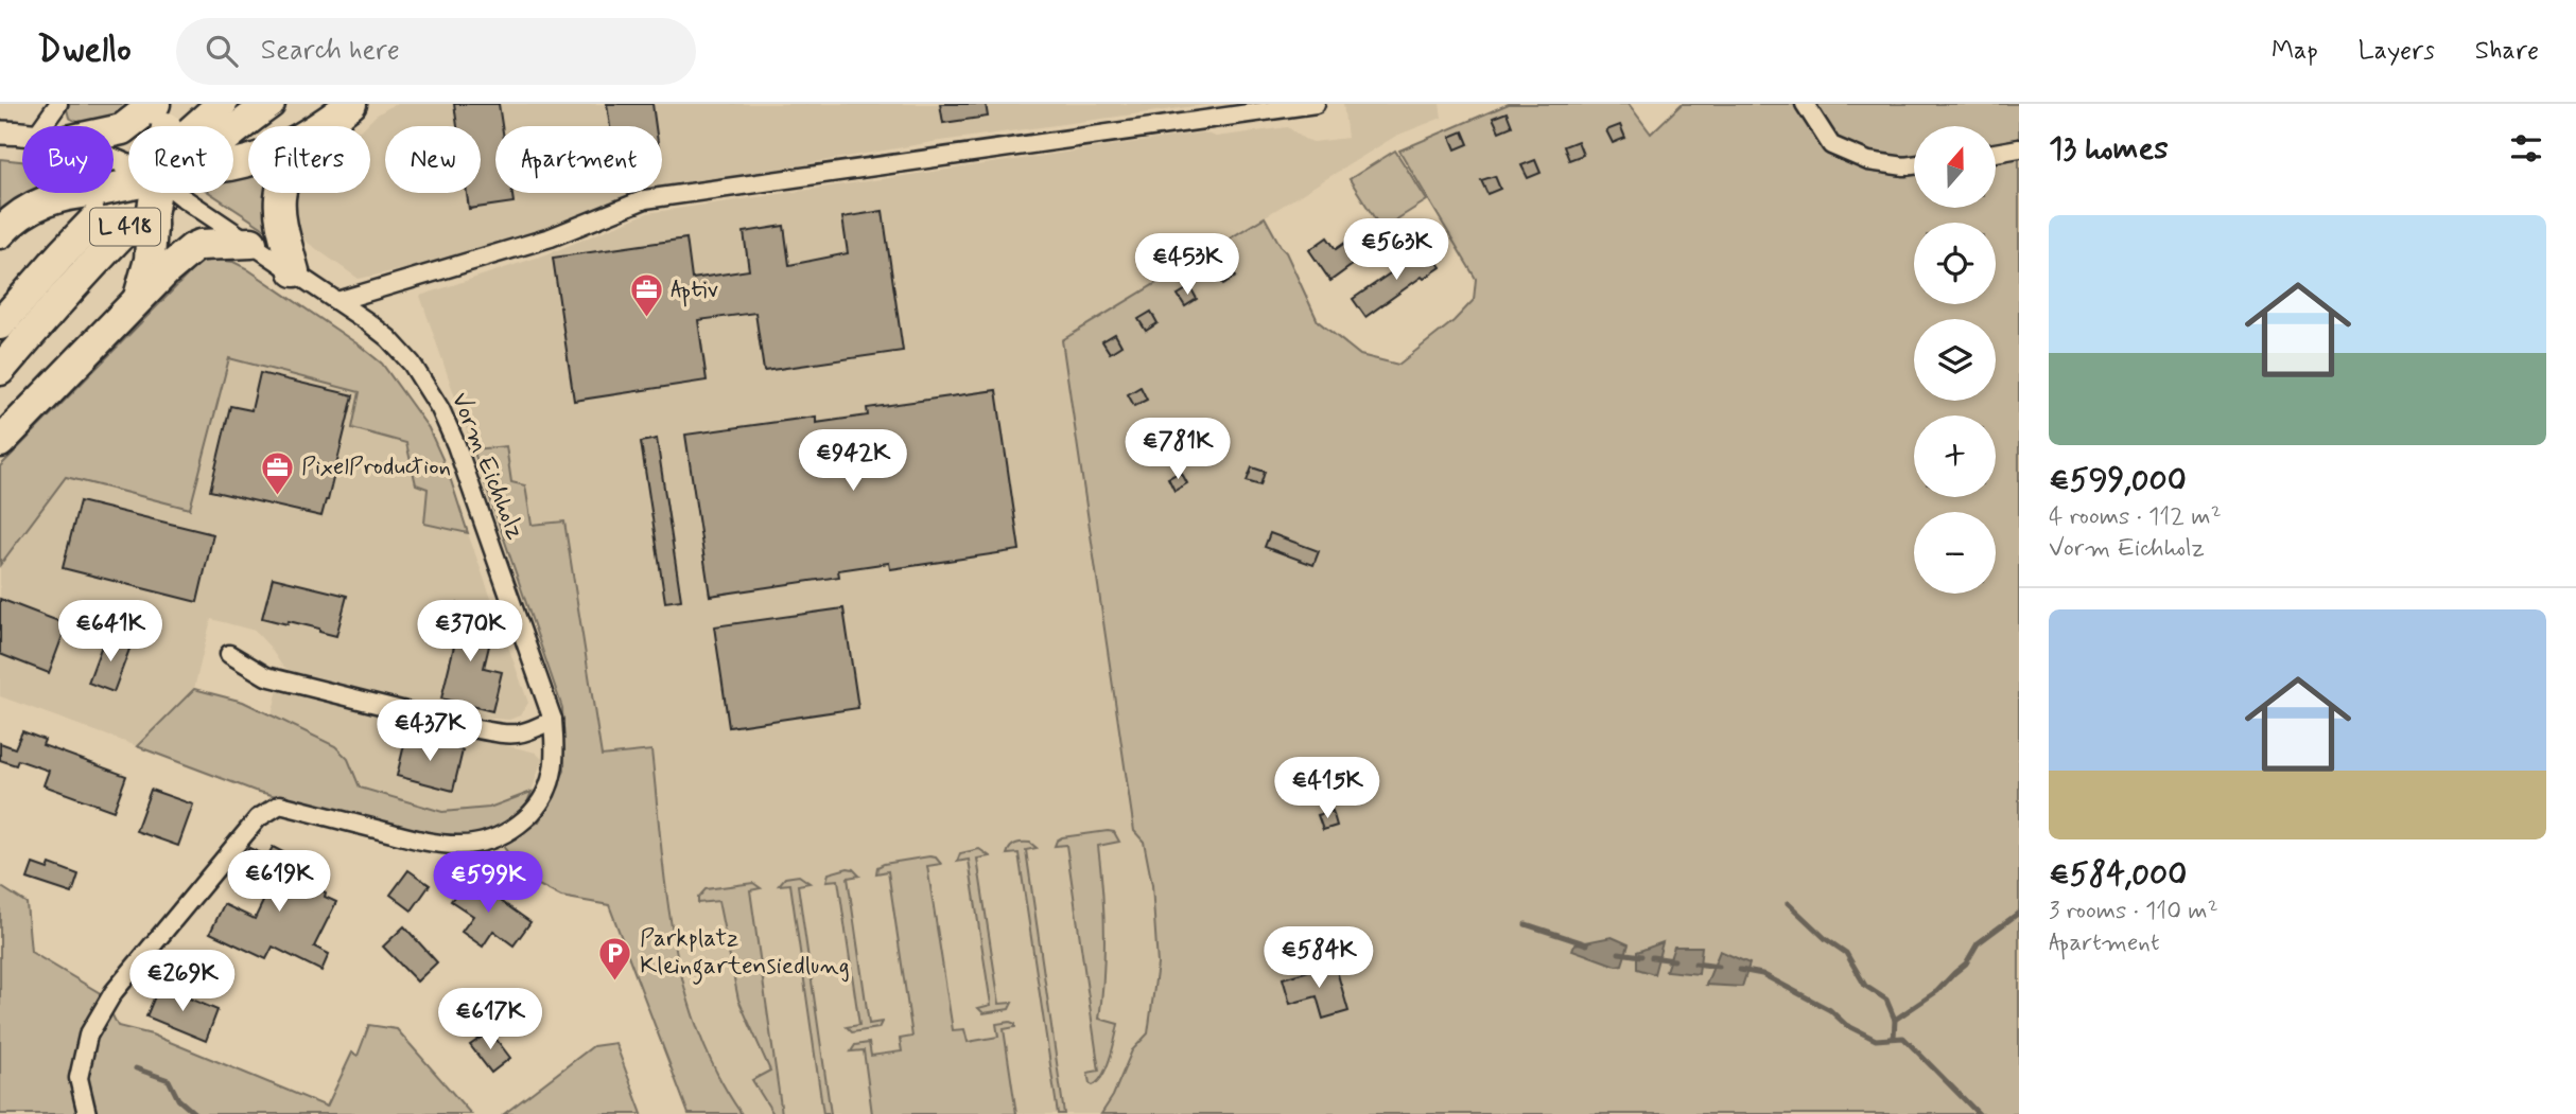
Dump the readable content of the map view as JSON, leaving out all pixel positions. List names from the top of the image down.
{
  "streets": {
    "highway": ["L 418"],
    "street": ["Vorm Eichholz"]
  },
  "places": {
    "office": ["Aptiv", "PixelProduction"],
    "parking": ["Parkplatz Kleingartensiedlung"]
  },
  "north": "top",
  "page": {
    "header": "Dwello",
    "search": "Search here",
    "nav": ["Map", "Layers", "Share"],
    "heading": "13 homes",
    "map_buttons": ["+", "−"],
    "chip": [
      "Buy",
      "Rent",
      "Filters",
      "New",
      "Apartment"
    ],
    "list": [
      {
        "name": "€599,000",
        "note": "4 rooms · 112 m² · Vorm Eichholz"
      },
      {
        "name": "€584,000",
        "note": "3 rooms · 110 m² · Apartment"
      }
    ],
    "price": [
      "€563K",
      "€453K",
      "€781K",
      "€942K",
      "€641K",
      "€370K",
      "€437K",
      "€415K",
      "€619K",
      "€599K",
      "€584K",
      "€269K",
      "€617K"
    ]
  }
}
